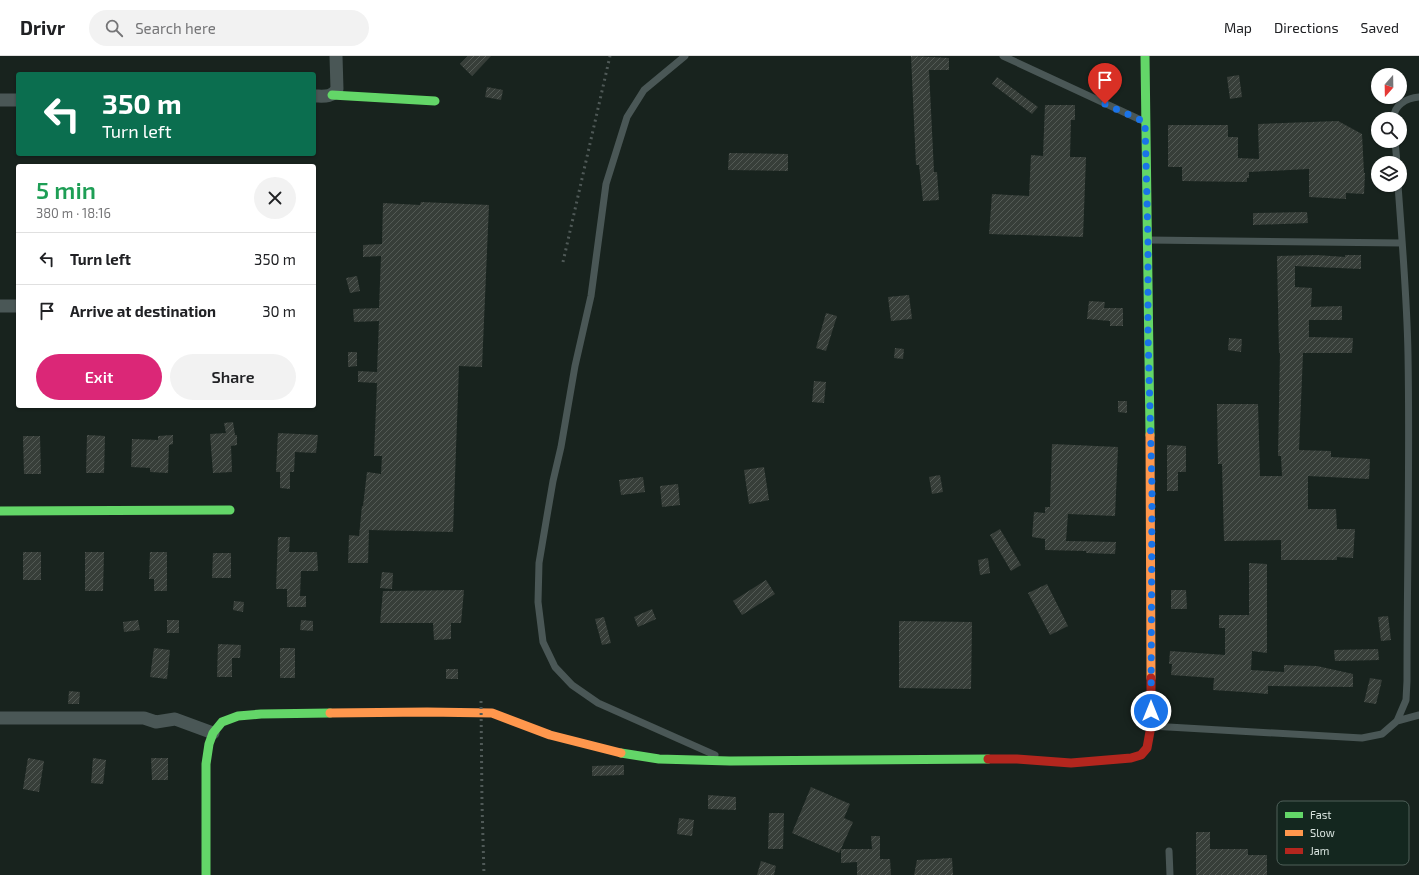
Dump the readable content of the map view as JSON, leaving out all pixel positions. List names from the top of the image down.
{
  "legend": ["Fast", "Slow", "Jam"],
  "north": "bottom",
  "page": {
    "header": "Drivr",
    "search": "Search here",
    "nav": ["Map", "Directions", "Saved"],
    "turn": ["350 m", "Turn left"],
    "heading": ["5 min", "380 m · 18:16"],
    "list": [
      {
        "name": "Turn left",
        "value": "350 m"
      },
      {
        "name": "Arrive at destination",
        "value": "30 m"
      }
    ],
    "buttons": ["Exit", "Share"]
  }
}
